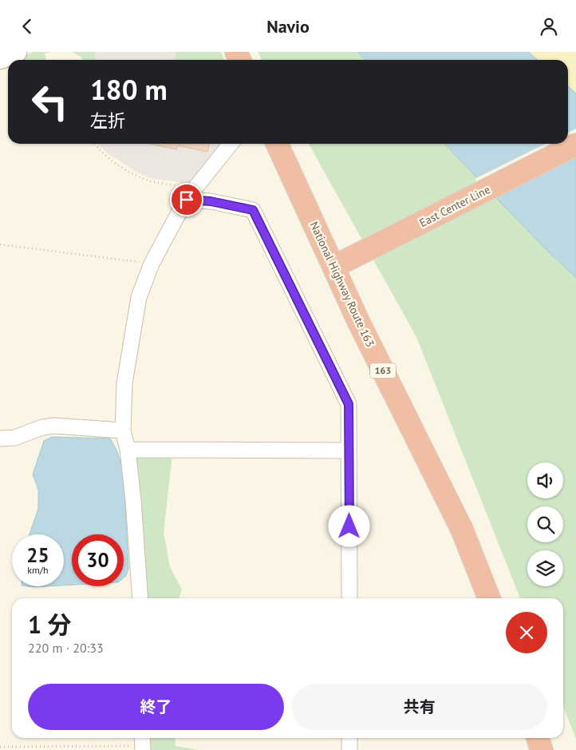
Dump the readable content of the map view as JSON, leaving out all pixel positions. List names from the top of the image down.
{
  "streets": {
    "highway": ["East Center Line", "National Highway Route 163", "163"]
  },
  "crossings": [
    ["East Center Line", "National Highway Route 163"]
  ],
  "page": {
    "header": "Navio",
    "turn": ["180 m", "左折"],
    "speed": "25 km/h",
    "limit": "30",
    "heading": ["1 分", "220 m · 20:33"],
    "buttons": ["終了", "共有"]
  }
}
